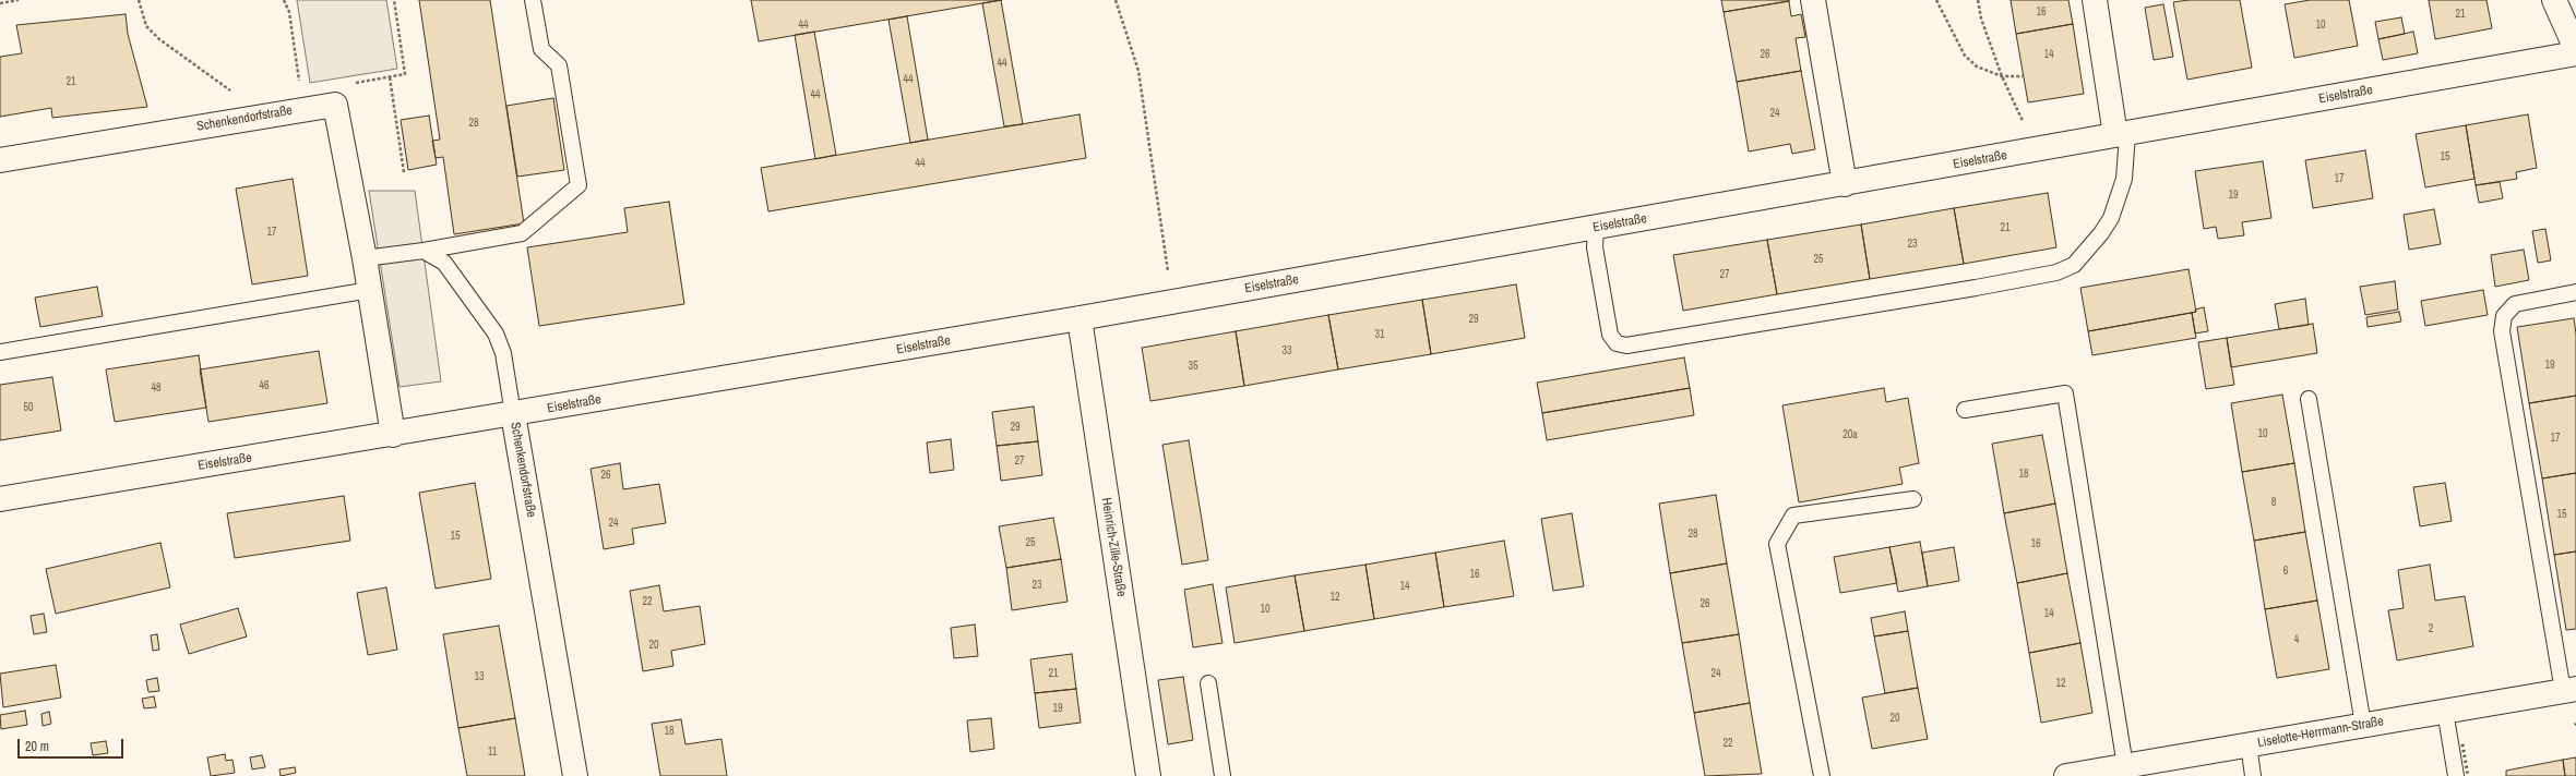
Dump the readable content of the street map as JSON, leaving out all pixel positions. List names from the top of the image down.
{
  "streets": {
    "street": [
      "Eiselstraße",
      "Schenkendorfstraße",
      "Heinrich-Zille-Straße",
      "Liselotte-Herrmann-Straße"
    ]
  },
  "crossings": [
    ["Eiselstraße", "Schenkendorfstraße"],
    ["Eiselstraße", "Heinrich-Zille-Straße"]
  ],
  "house_numbers": [
    "16",
    "21",
    "44",
    "10",
    "26",
    "14",
    "44",
    "44",
    "21",
    "44",
    "24",
    "28",
    "15",
    "44",
    "17",
    "19",
    "21",
    "17",
    "23",
    "25",
    "27",
    "29",
    "31",
    "33",
    "19",
    "35",
    "46",
    "48",
    "50",
    "29",
    "10",
    "20a",
    "17",
    "27",
    "18",
    "26",
    "8",
    "15",
    "24",
    "28",
    "15",
    "25",
    "16",
    "6",
    "16",
    "23",
    "14",
    "12",
    "22",
    "26",
    "10",
    "14",
    "2",
    "4",
    "20",
    "21",
    "24",
    "13",
    "12",
    "19",
    "20",
    "18",
    "22",
    "11"
  ],
  "scale_bar": "20 m"
}
